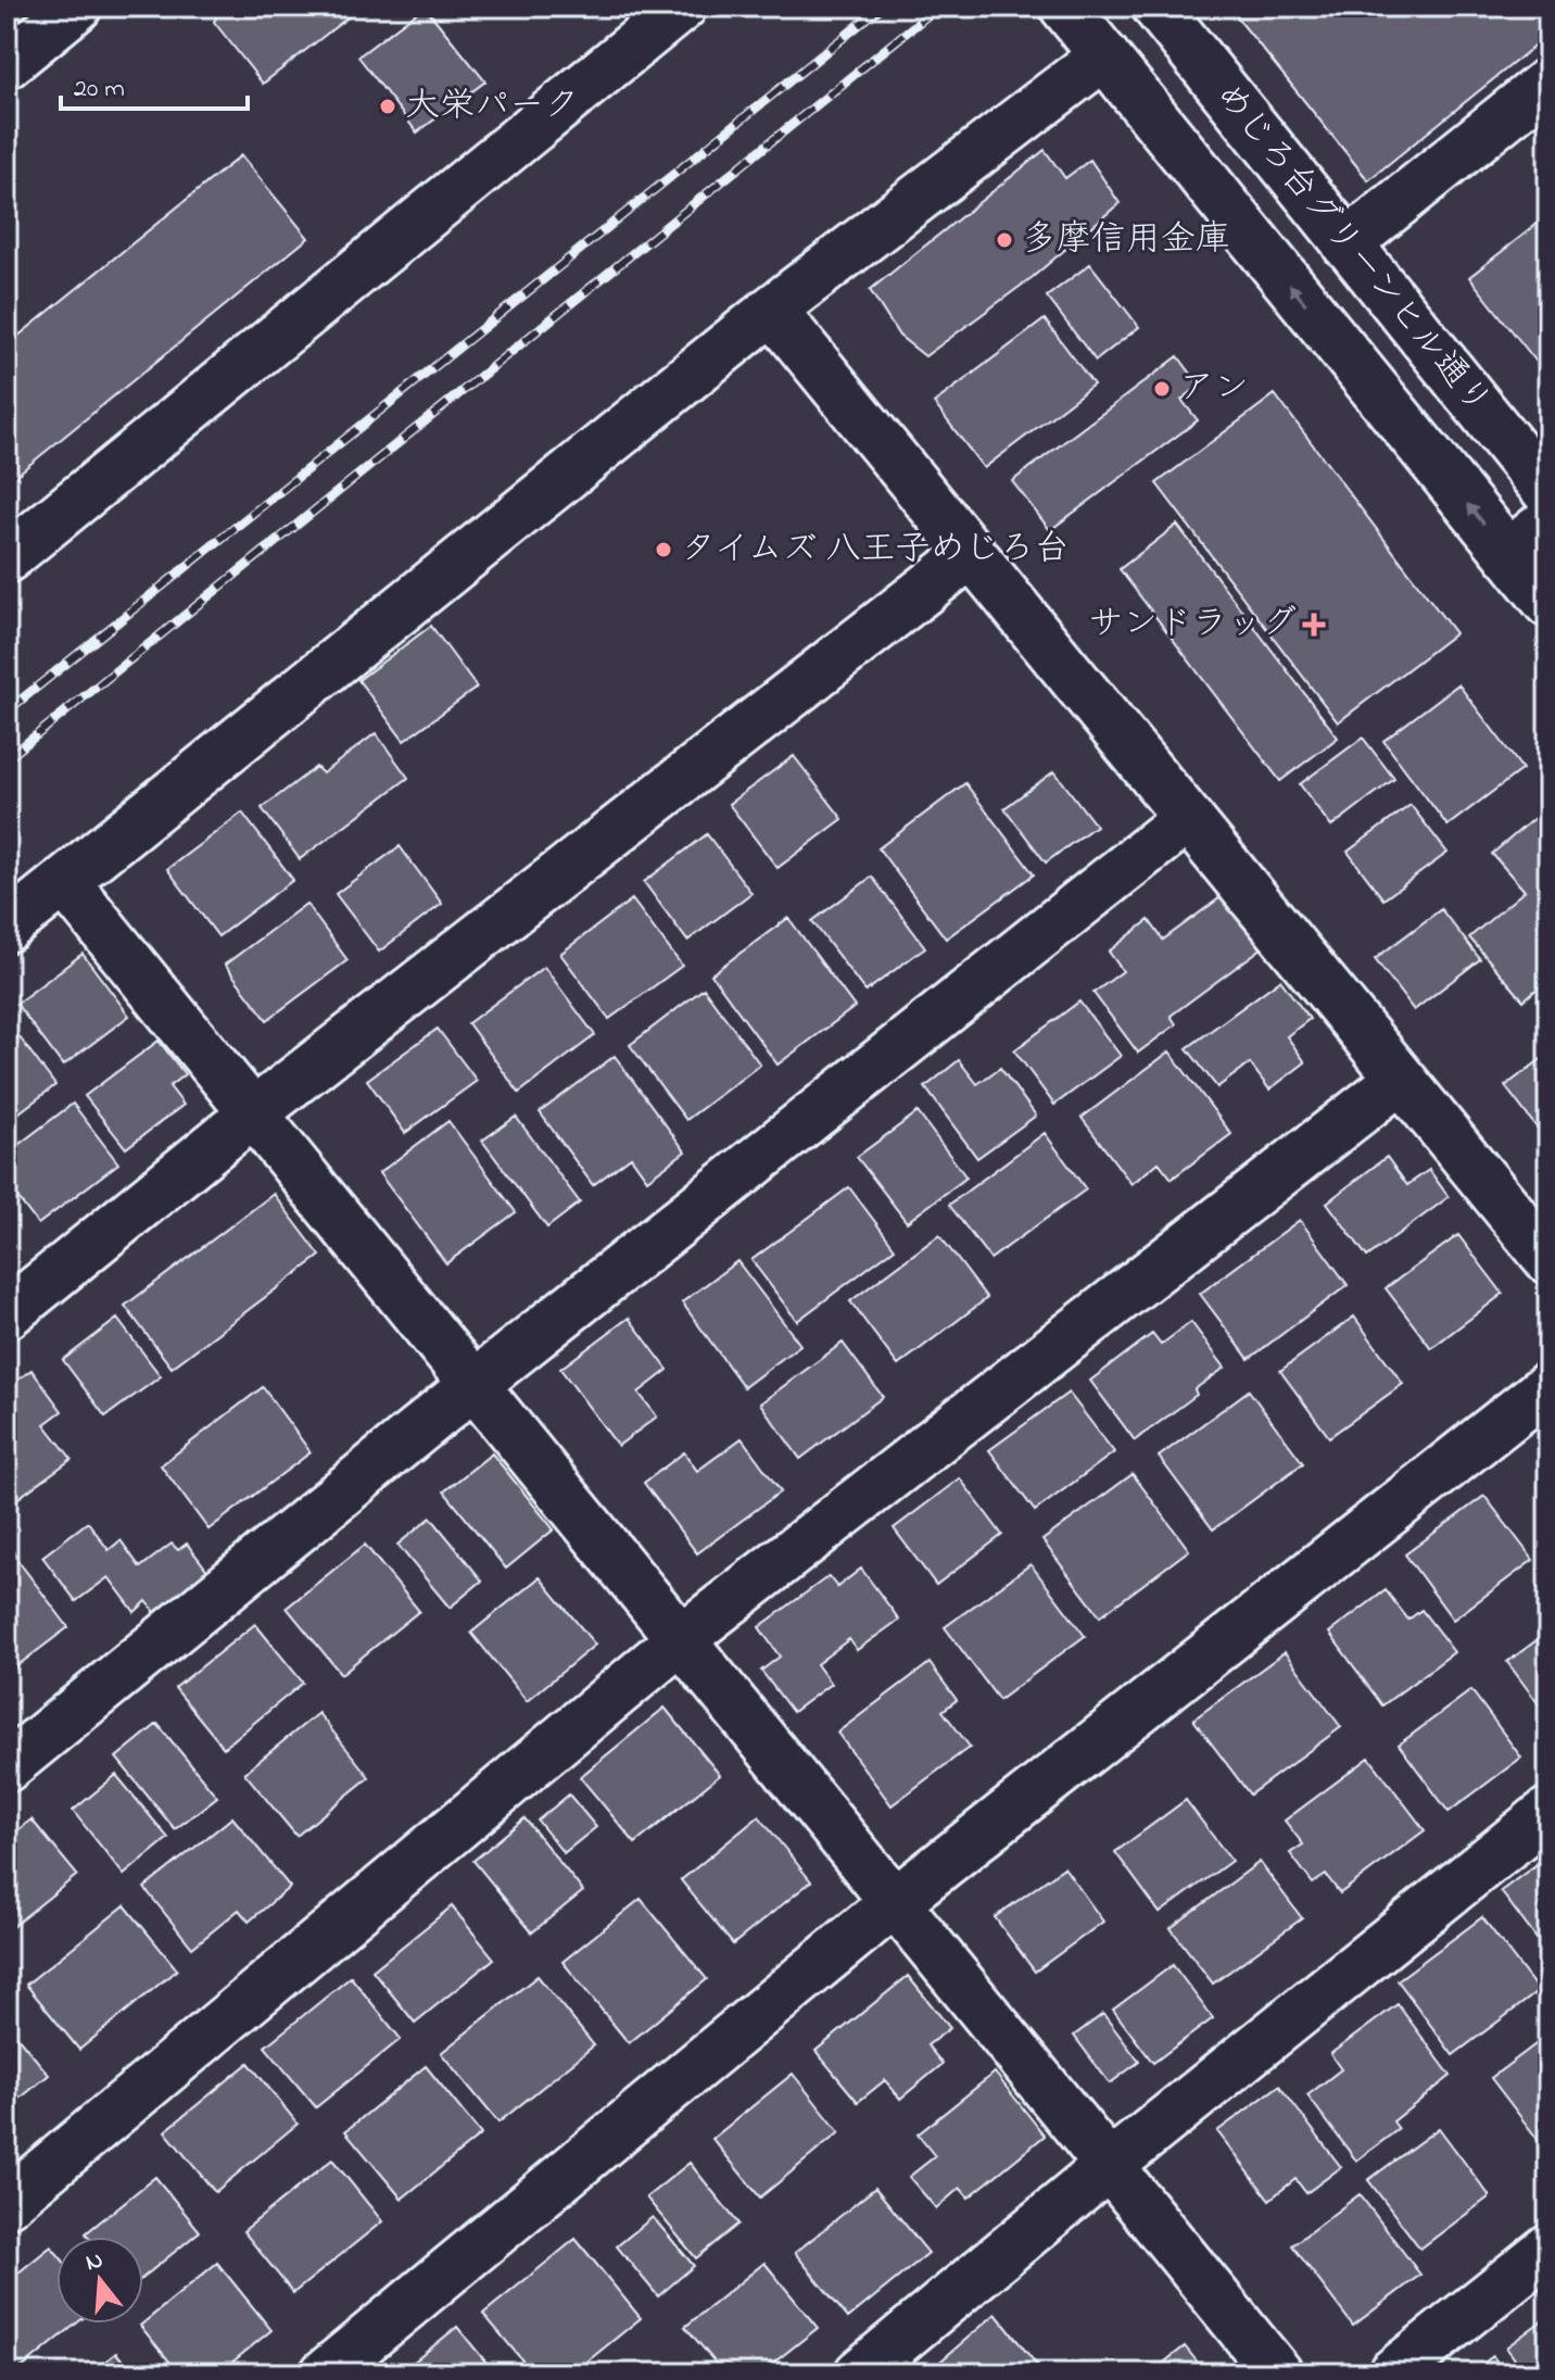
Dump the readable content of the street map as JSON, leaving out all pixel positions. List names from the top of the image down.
{
  "streets": {
    "street": ["めじろ台グリーンヒル通り"]
  },
  "places": {
    "other": [
      "大栄パーク",
      "多摩信用金庫",
      "アン",
      "タイムズ 八王子めじろ台"
    ],
    "health": ["サンドラッグ"]
  },
  "scale_bar": "20 m",
  "north": "top"
}
